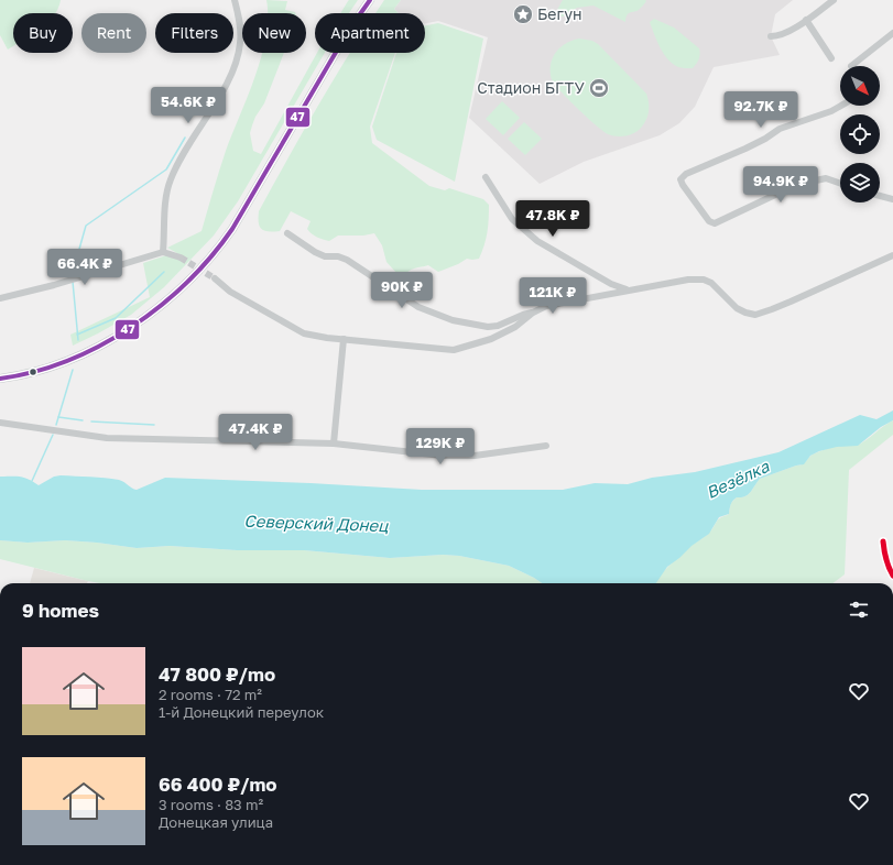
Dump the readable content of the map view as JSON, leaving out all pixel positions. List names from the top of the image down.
{
  "water": ["Везёлка", "Северский Донец"],
  "places": {
    "place": ["Бегун"],
    "sports": ["Стадион БГТУ"]
  },
  "lines": ["transit line 47"],
  "north": "bottom right",
  "page": {
    "chip": [
      "Buy",
      "Rent",
      "Filters",
      "New",
      "Apartment"
    ],
    "price": [
      "54.6K ₽",
      "92.7K ₽",
      "94.9K ₽",
      "47.8K ₽",
      "66.4K ₽",
      "90K ₽",
      "121K ₽",
      "47.4K ₽",
      "129K ₽"
    ],
    "heading": "9 homes",
    "list": [
      {
        "name": "47 800 ₽/mo",
        "note": "2 rooms · 72 m² · 1-й Донецкий переулок"
      },
      {
        "name": "66 400 ₽/mo",
        "note": "3 rooms · 83 m² · Донецкая улица"
      }
    ]
  }
}
